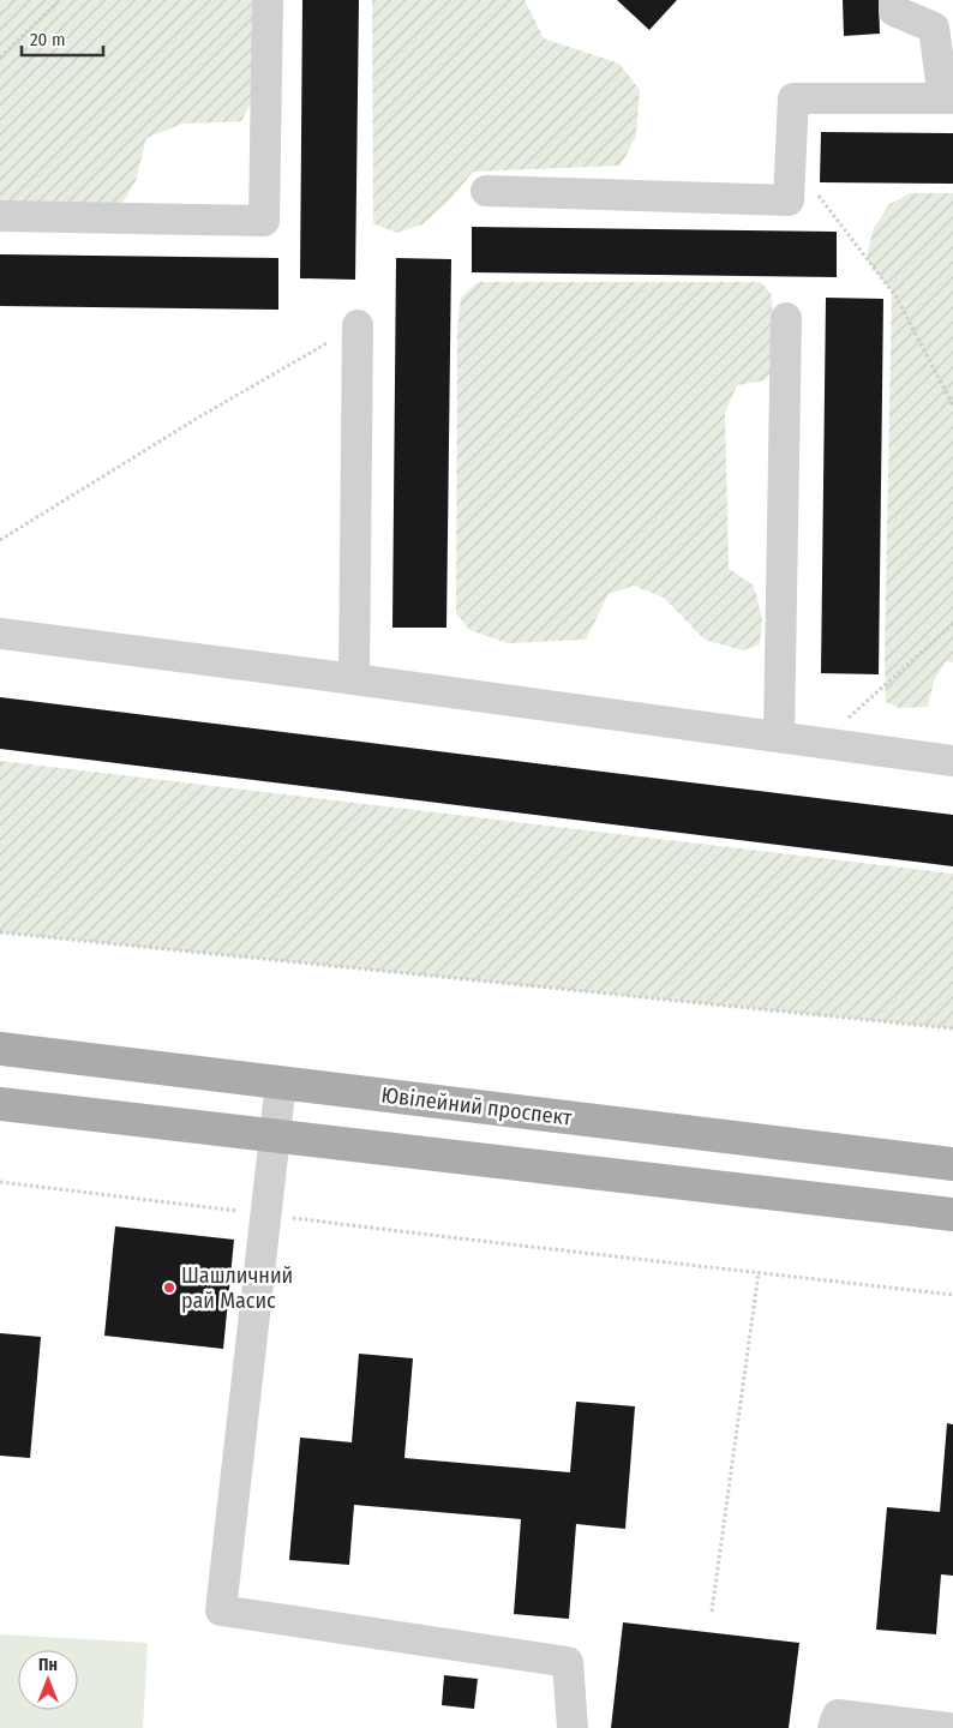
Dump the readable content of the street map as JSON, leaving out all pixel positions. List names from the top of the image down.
{
  "streets": {
    "main road": ["Ювілейний проспект"]
  },
  "places": ["Шашличний рай Масис"],
  "scale_bar": "20 m",
  "north": "top"
}
